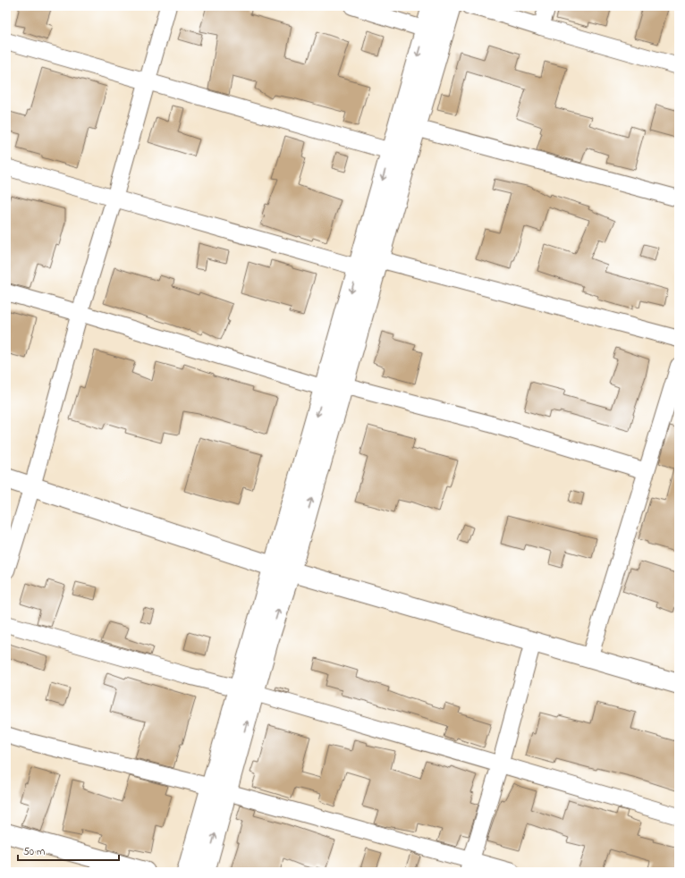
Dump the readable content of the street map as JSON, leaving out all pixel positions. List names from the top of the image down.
{
  "scale_bar": "50 m"
}
